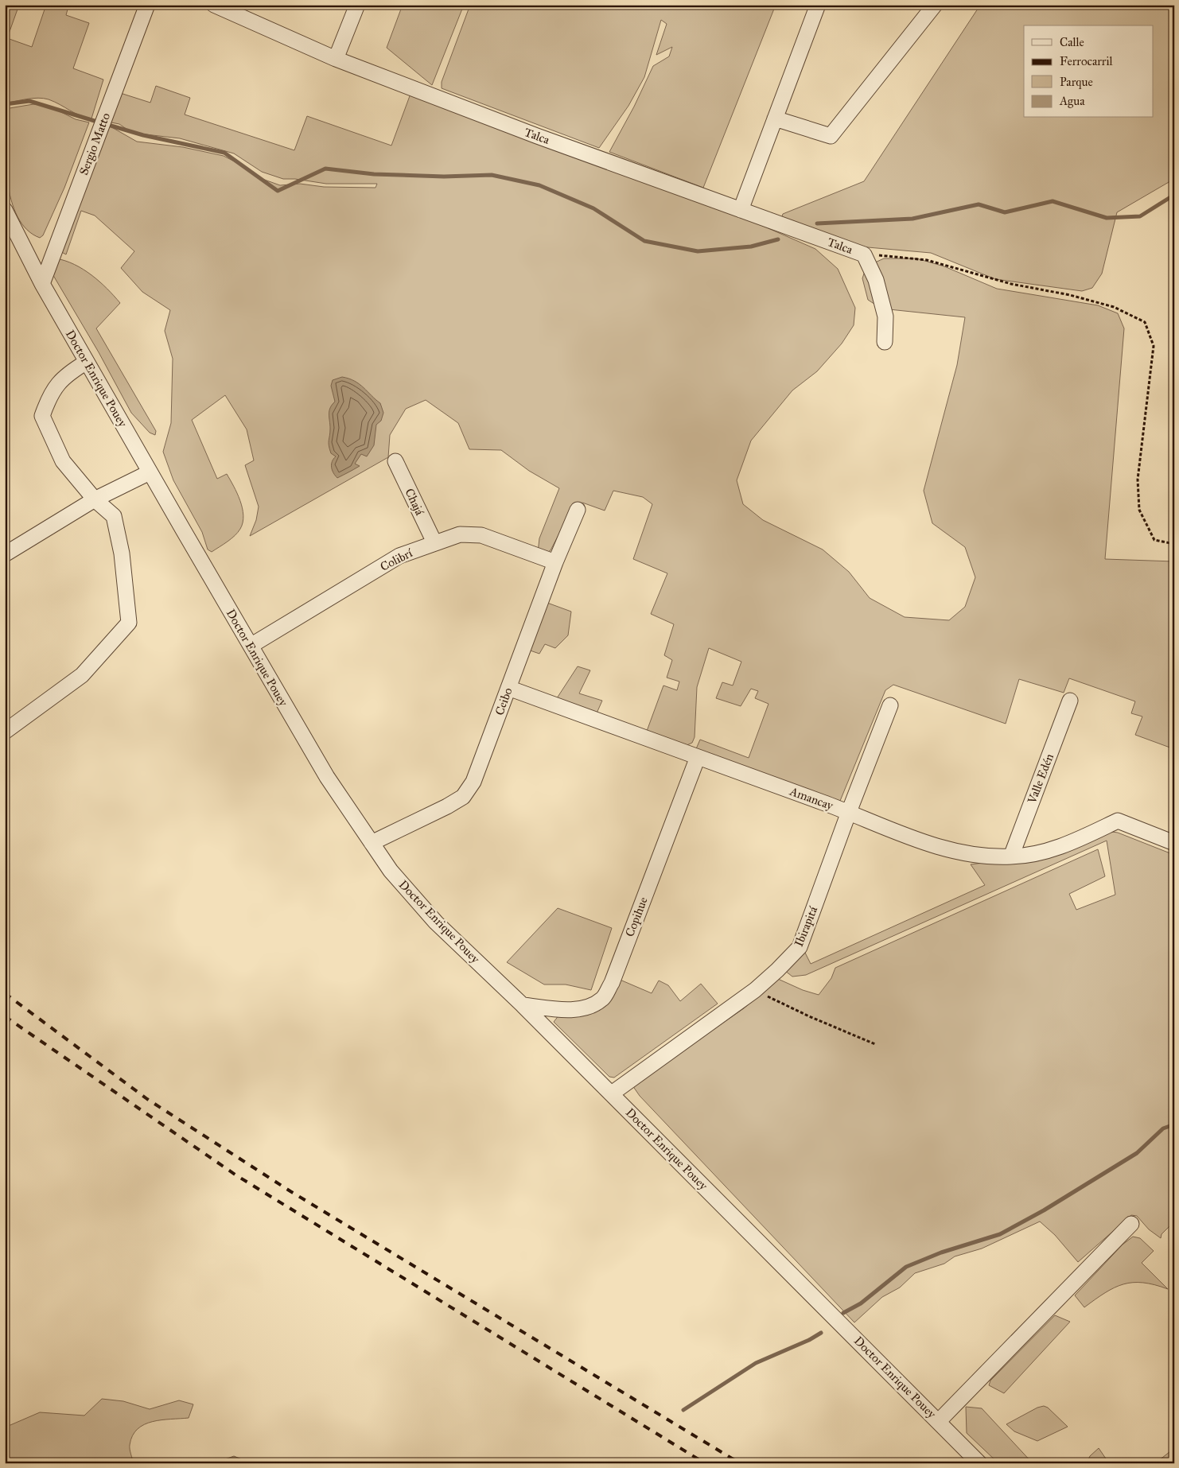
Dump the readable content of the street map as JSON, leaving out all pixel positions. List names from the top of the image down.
{
  "streets": {
    "street": [
      "Talca",
      "Sergio Matto",
      "Doctor Enrique Pouey",
      "Chajá",
      "Colibrí",
      "Ceibo",
      "Valle Edén",
      "Amancay",
      "Copihue",
      "Ibirapitá"
    ]
  },
  "crossings": [
    ["Sergio Matto", "Doctor Enrique Pouey"],
    ["Doctor Enrique Pouey", "Colibrí"],
    ["Doctor Enrique Pouey", "Ceibo"],
    ["Doctor Enrique Pouey", "Copihue"],
    ["Doctor Enrique Pouey", "Ibirapitá"],
    ["Chajá", "Colibrí"],
    ["Colibrí", "Ceibo"],
    ["Ceibo", "Amancay"],
    ["Valle Edén", "Amancay"],
    ["Amancay", "Copihue"],
    ["Amancay", "Ibirapitá"]
  ],
  "legend": [
    "Calle",
    "Ferrocarril",
    "Parque",
    "Agua"
  ]
}
